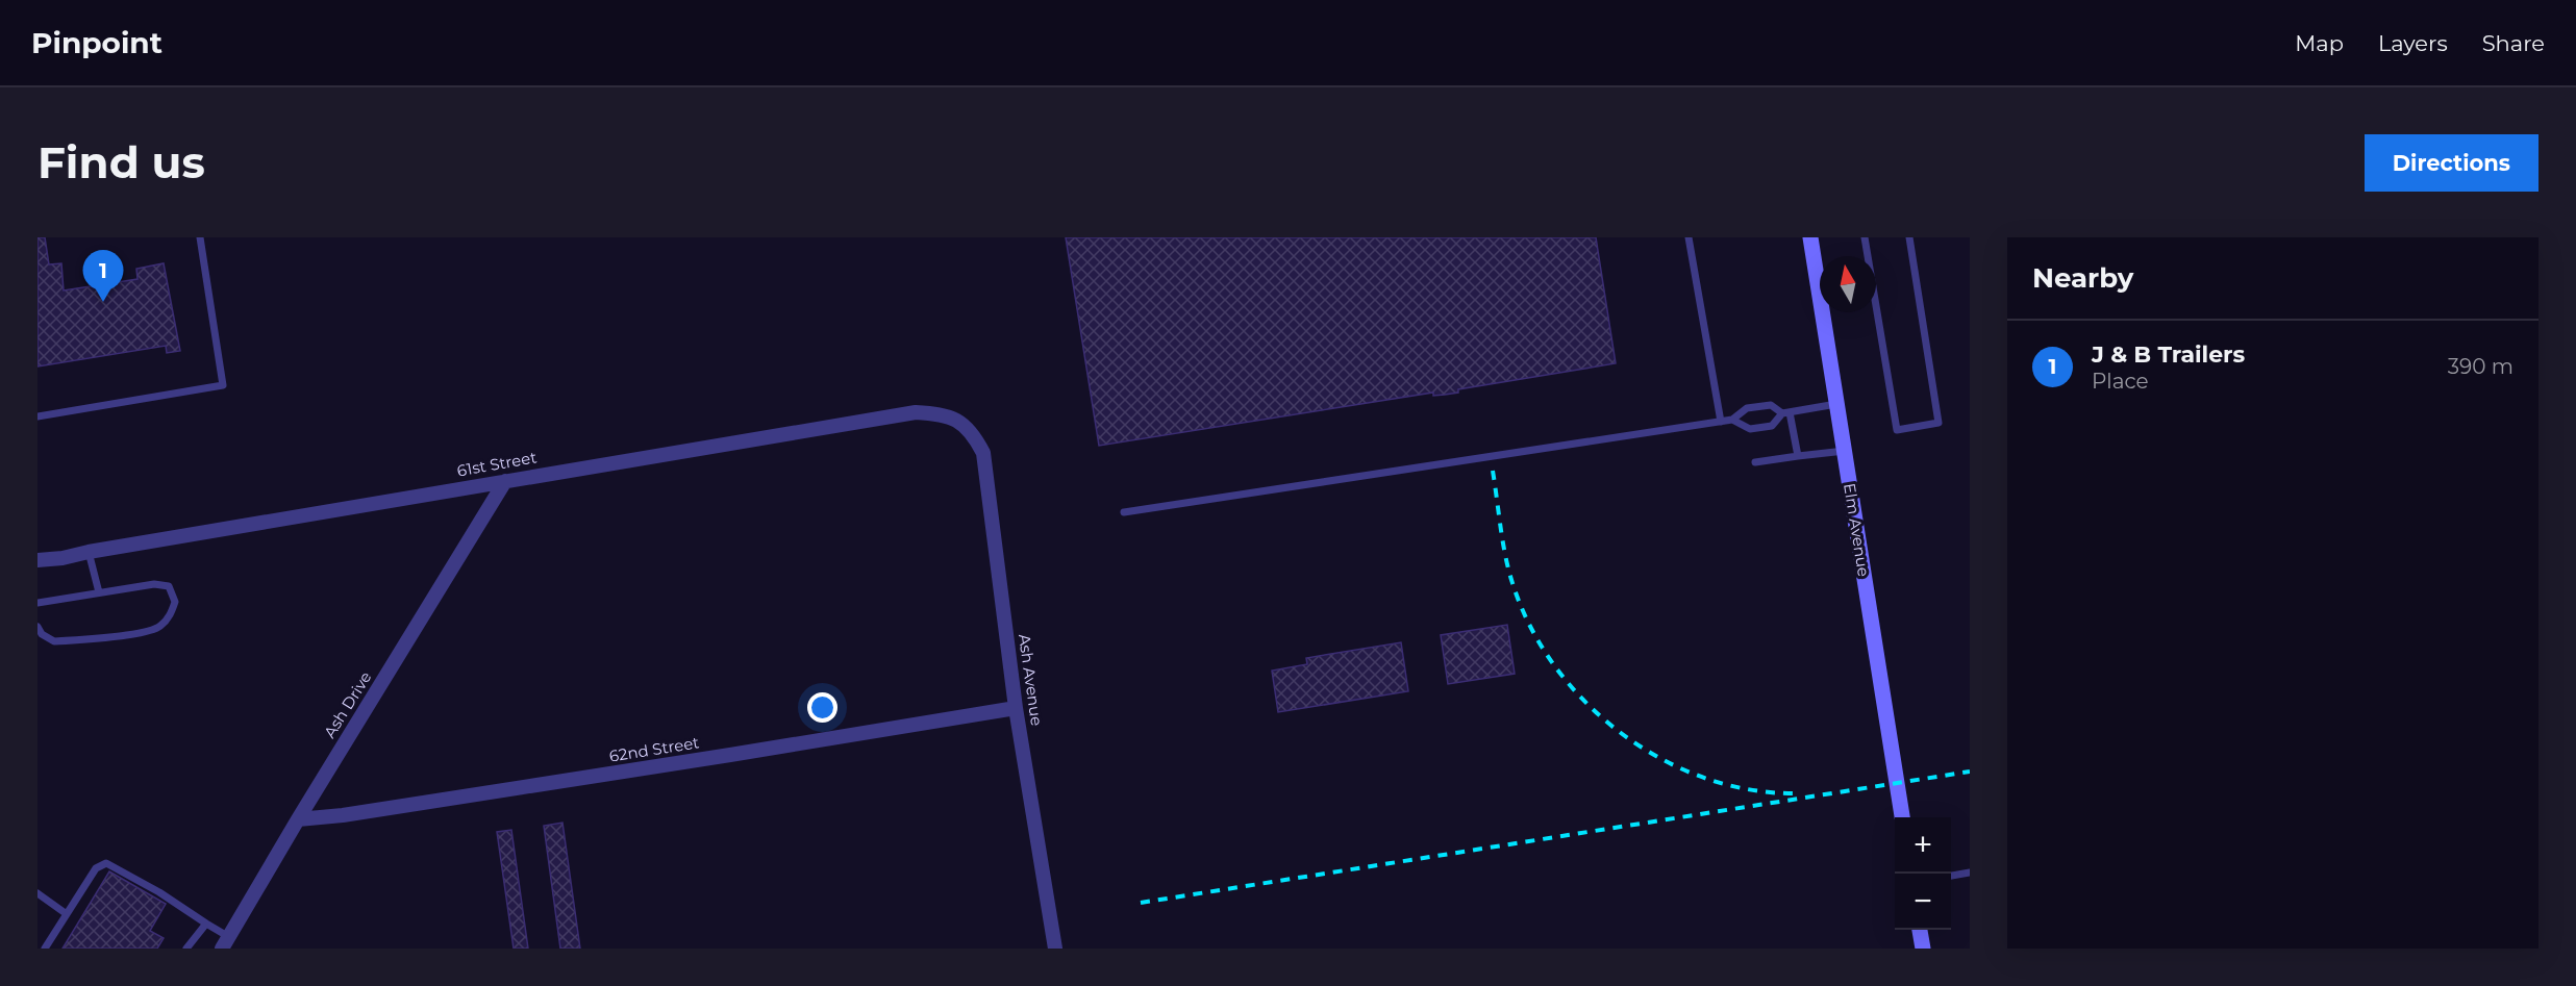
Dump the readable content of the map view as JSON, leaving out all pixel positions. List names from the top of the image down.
{
  "streets": {
    "street": [
      "61st Street",
      "Elm Avenue",
      "Ash Avenue",
      "Ash Drive",
      "62nd Street"
    ]
  },
  "crossings": [
    ["61st Street", "Ash Avenue"],
    ["61st Street", "Ash Drive"],
    ["Ash Avenue", "62nd Street"],
    ["Ash Drive", "62nd Street"]
  ],
  "north": "top",
  "page": {
    "header": "Pinpoint",
    "nav": ["Map", "Layers", "Share"],
    "buttons": "Directions",
    "title": "Find us",
    "heading": "Nearby",
    "pins": "1",
    "list": [
      {
        "mark": "1",
        "name": "J & B Trailers",
        "note": "Place",
        "value": "390 m"
      }
    ],
    "map_buttons": ["+", "−"]
  }
}
